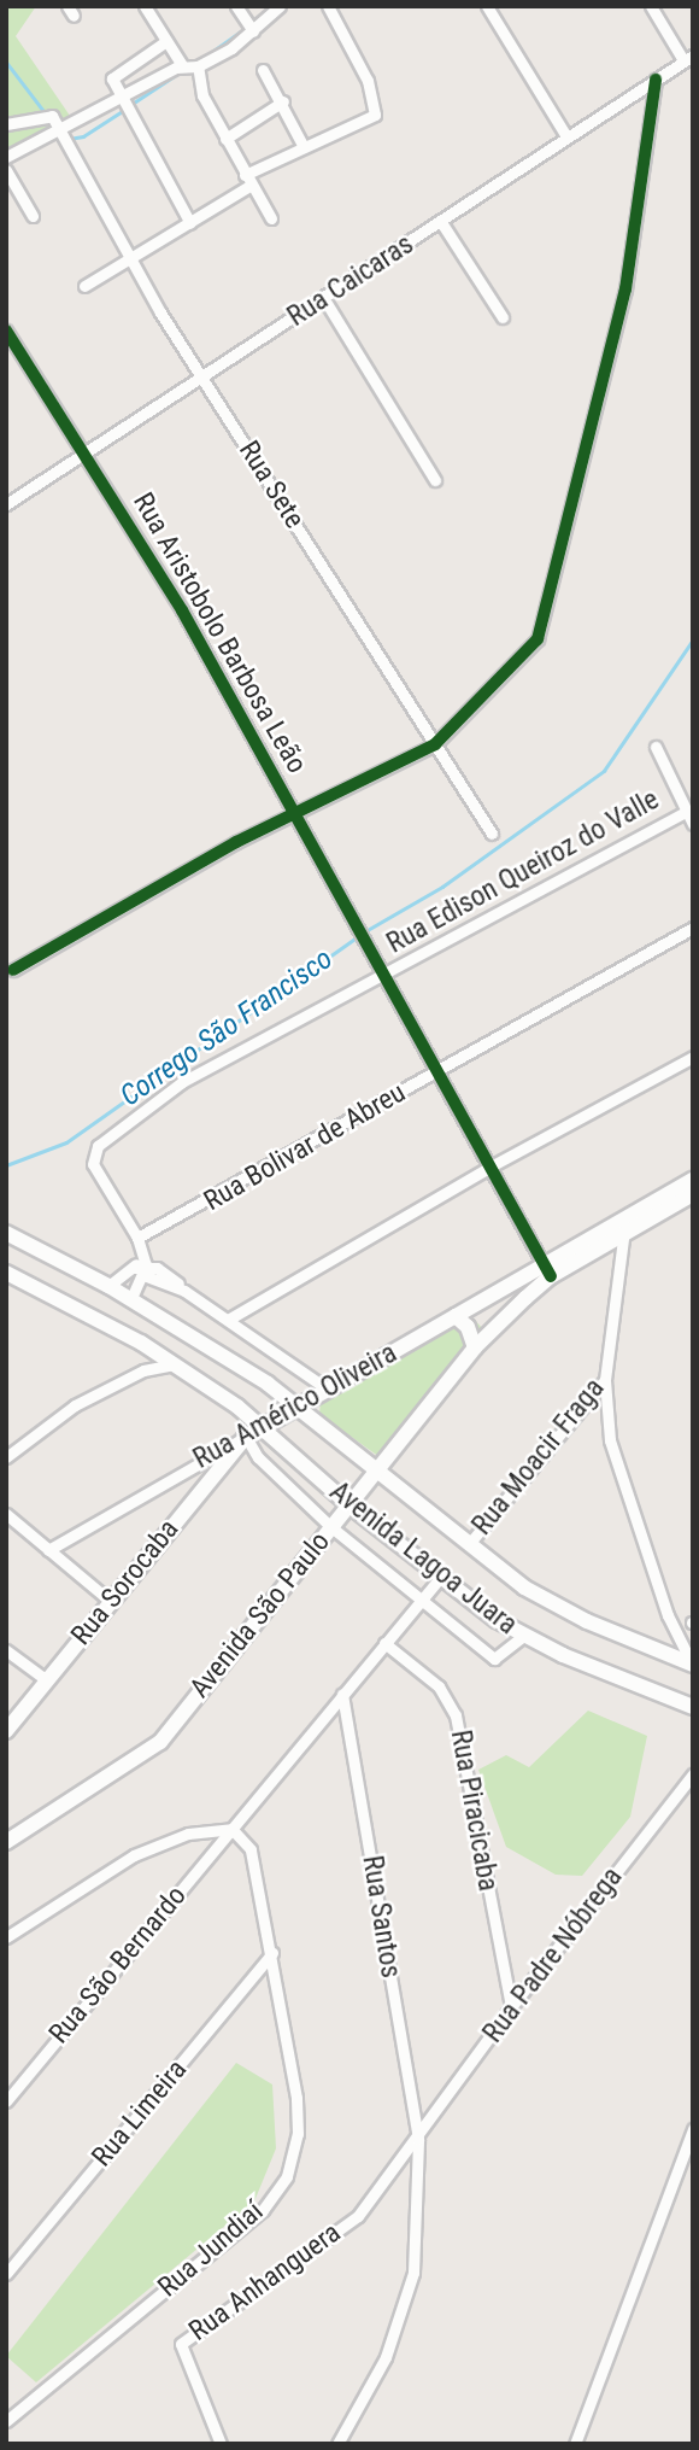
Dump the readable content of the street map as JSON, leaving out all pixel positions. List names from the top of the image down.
{
  "streets": {
    "street": [
      "Rua Caicaras",
      "Rua Sete",
      "Rua Aristobolo Barbosa Leão",
      "Rua Edison Queiroz do Valle",
      "Rua Bolivar de Abreu",
      "Rua Américo Oliveira",
      "Rua Moacir Fraga",
      "Avenida Lagoa Juara",
      "Rua Sorocaba",
      "Avenida São Paulo",
      "Rua Piracicaba",
      "Rua Santos",
      "Rua Padre Nóbrega",
      "Rua São Bernardo",
      "Rua Limeira",
      "Rua Jundiaí",
      "Rua Anhanguera"
    ]
  },
  "crossings": [
    ["Rua Caicaras", "Rua Sete"],
    ["Rua Caicaras", "Rua Aristobolo Barbosa Leão"],
    ["Rua Aristobolo Barbosa Leão", "Rua Edison Queiroz do Valle"],
    ["Rua Aristobolo Barbosa Leão", "Rua Bolivar de Abreu"],
    ["Rua Aristobolo Barbosa Leão", "Rua Américo Oliveira"],
    ["Rua Aristobolo Barbosa Leão", "Avenida São Paulo"],
    ["Rua Edison Queiroz do Valle", "Rua Bolivar de Abreu"],
    ["Rua Américo Oliveira", "Rua Moacir Fraga"],
    ["Rua Américo Oliveira", "Avenida Lagoa Juara"],
    ["Rua Américo Oliveira", "Rua Sorocaba"],
    ["Rua Américo Oliveira", "Avenida São Paulo"],
    ["Rua Moacir Fraga", "Avenida Lagoa Juara"],
    ["Rua Moacir Fraga", "Avenida São Paulo"],
    ["Avenida Lagoa Juara", "Avenida São Paulo"],
    ["Rua Piracicaba", "Rua Padre Nóbrega"],
    ["Rua Santos", "Rua Padre Nóbrega"],
    ["Rua Santos", "Rua Anhanguera"],
    ["Rua Padre Nóbrega", "Rua Anhanguera"],
    ["Rua São Bernardo", "Rua Jundiaí"],
    ["Rua Limeira", "Rua Jundiaí"]
  ],
  "water": ["Corrego São Francisco"]
}
